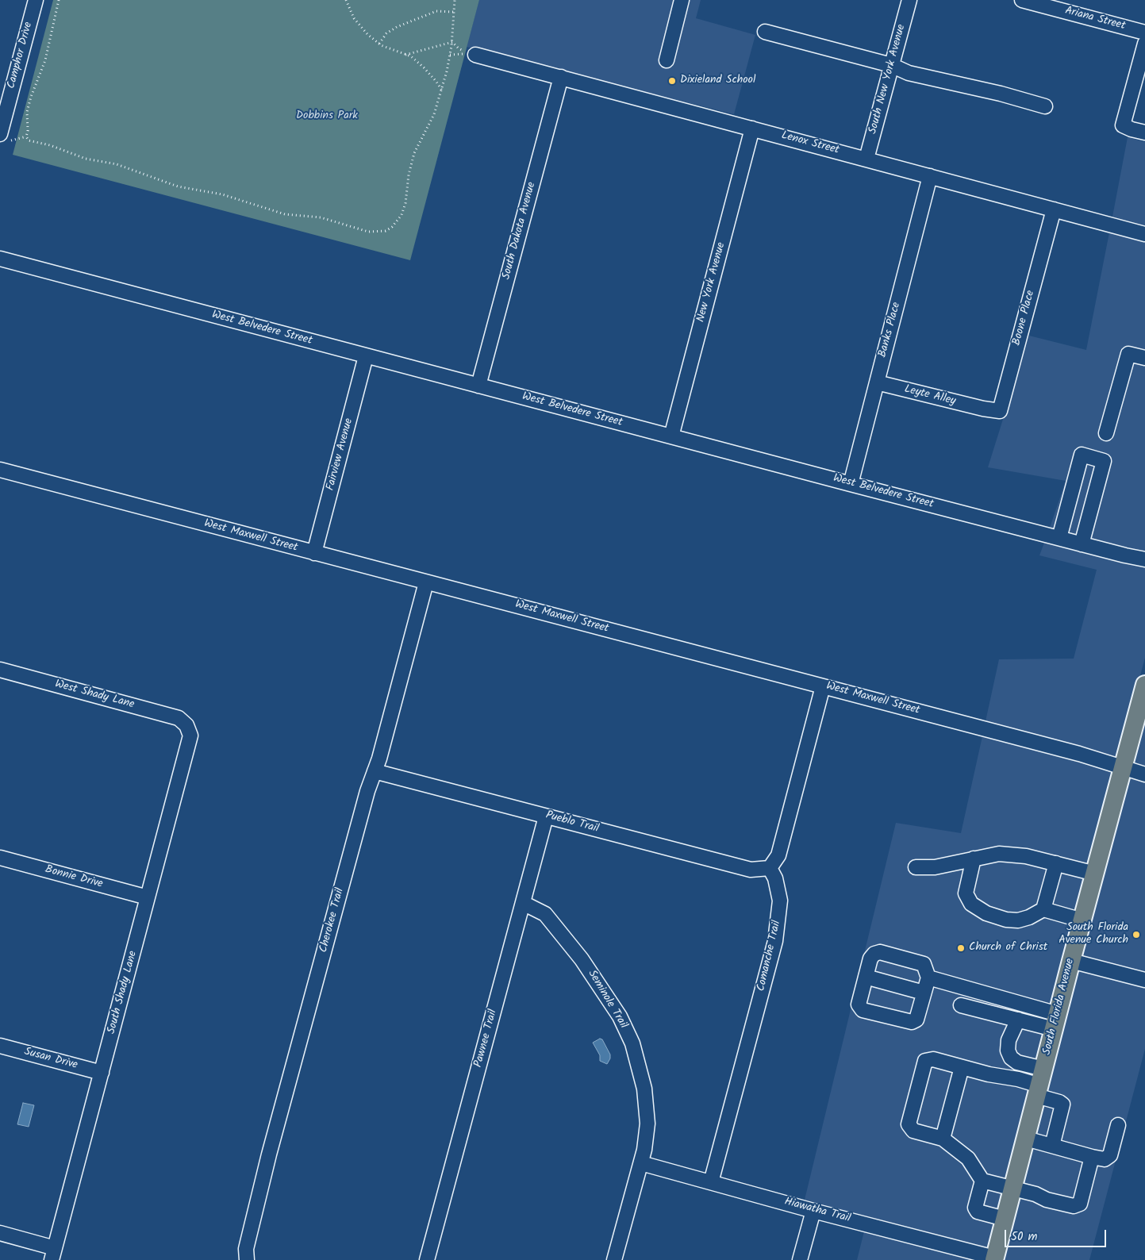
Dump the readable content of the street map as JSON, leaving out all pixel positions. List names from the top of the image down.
{
  "streets": {
    "main road": ["South Florida Avenue"],
    "street": [
      "Ariana Street",
      "Camphor Drive",
      "South New York Avenue",
      "Lenox Street",
      "South Dakota Avenue",
      "New York Avenue",
      "Boone Place",
      "West Belvedere Street",
      "Banks Place",
      "Leyte Alley",
      "Fairview Avenue",
      "West Maxwell Street",
      "West Shady Lane",
      "Pueblo Trail",
      "Bonnie Drive",
      "Cherokee Trail",
      "Comanche Trail",
      "South Shady Lane",
      "Seminole Trail",
      "Pawnee Trail",
      "Susan Drive",
      "Hiawatha Trail"
    ]
  },
  "crossings": [
    ["South New York Avenue", "Lenox Street"],
    ["Lenox Street", "South Dakota Avenue"],
    ["Lenox Street", "New York Avenue"],
    ["Lenox Street", "Boone Place"],
    ["Lenox Street", "Banks Place"],
    ["South Dakota Avenue", "West Belvedere Street"],
    ["New York Avenue", "West Belvedere Street"],
    ["Boone Place", "Leyte Alley"],
    ["West Belvedere Street", "Banks Place"],
    ["West Belvedere Street", "Fairview Avenue"],
    ["Banks Place", "Leyte Alley"],
    ["Fairview Avenue", "West Maxwell Street"],
    ["West Maxwell Street", "Cherokee Trail"],
    ["West Maxwell Street", "South Florida Avenue"],
    ["West Shady Lane", "South Shady Lane"],
    ["Pueblo Trail", "Cherokee Trail"],
    ["Pueblo Trail", "Comanche Trail"],
    ["Pueblo Trail", "Pawnee Trail"],
    ["Bonnie Drive", "South Shady Lane"],
    ["Comanche Trail", "Hiawatha Trail"],
    ["South Shady Lane", "Susan Drive"],
    ["Seminole Trail", "Pawnee Trail"],
    ["Seminole Trail", "Hiawatha Trail"],
    ["South Florida Avenue", "Hiawatha Trail"]
  ],
  "parks": ["Dobbins Park"],
  "places": ["Dixieland School", "South Florida Avenue Church", "Church of Christ"],
  "scale_bar": "50 m"
}
